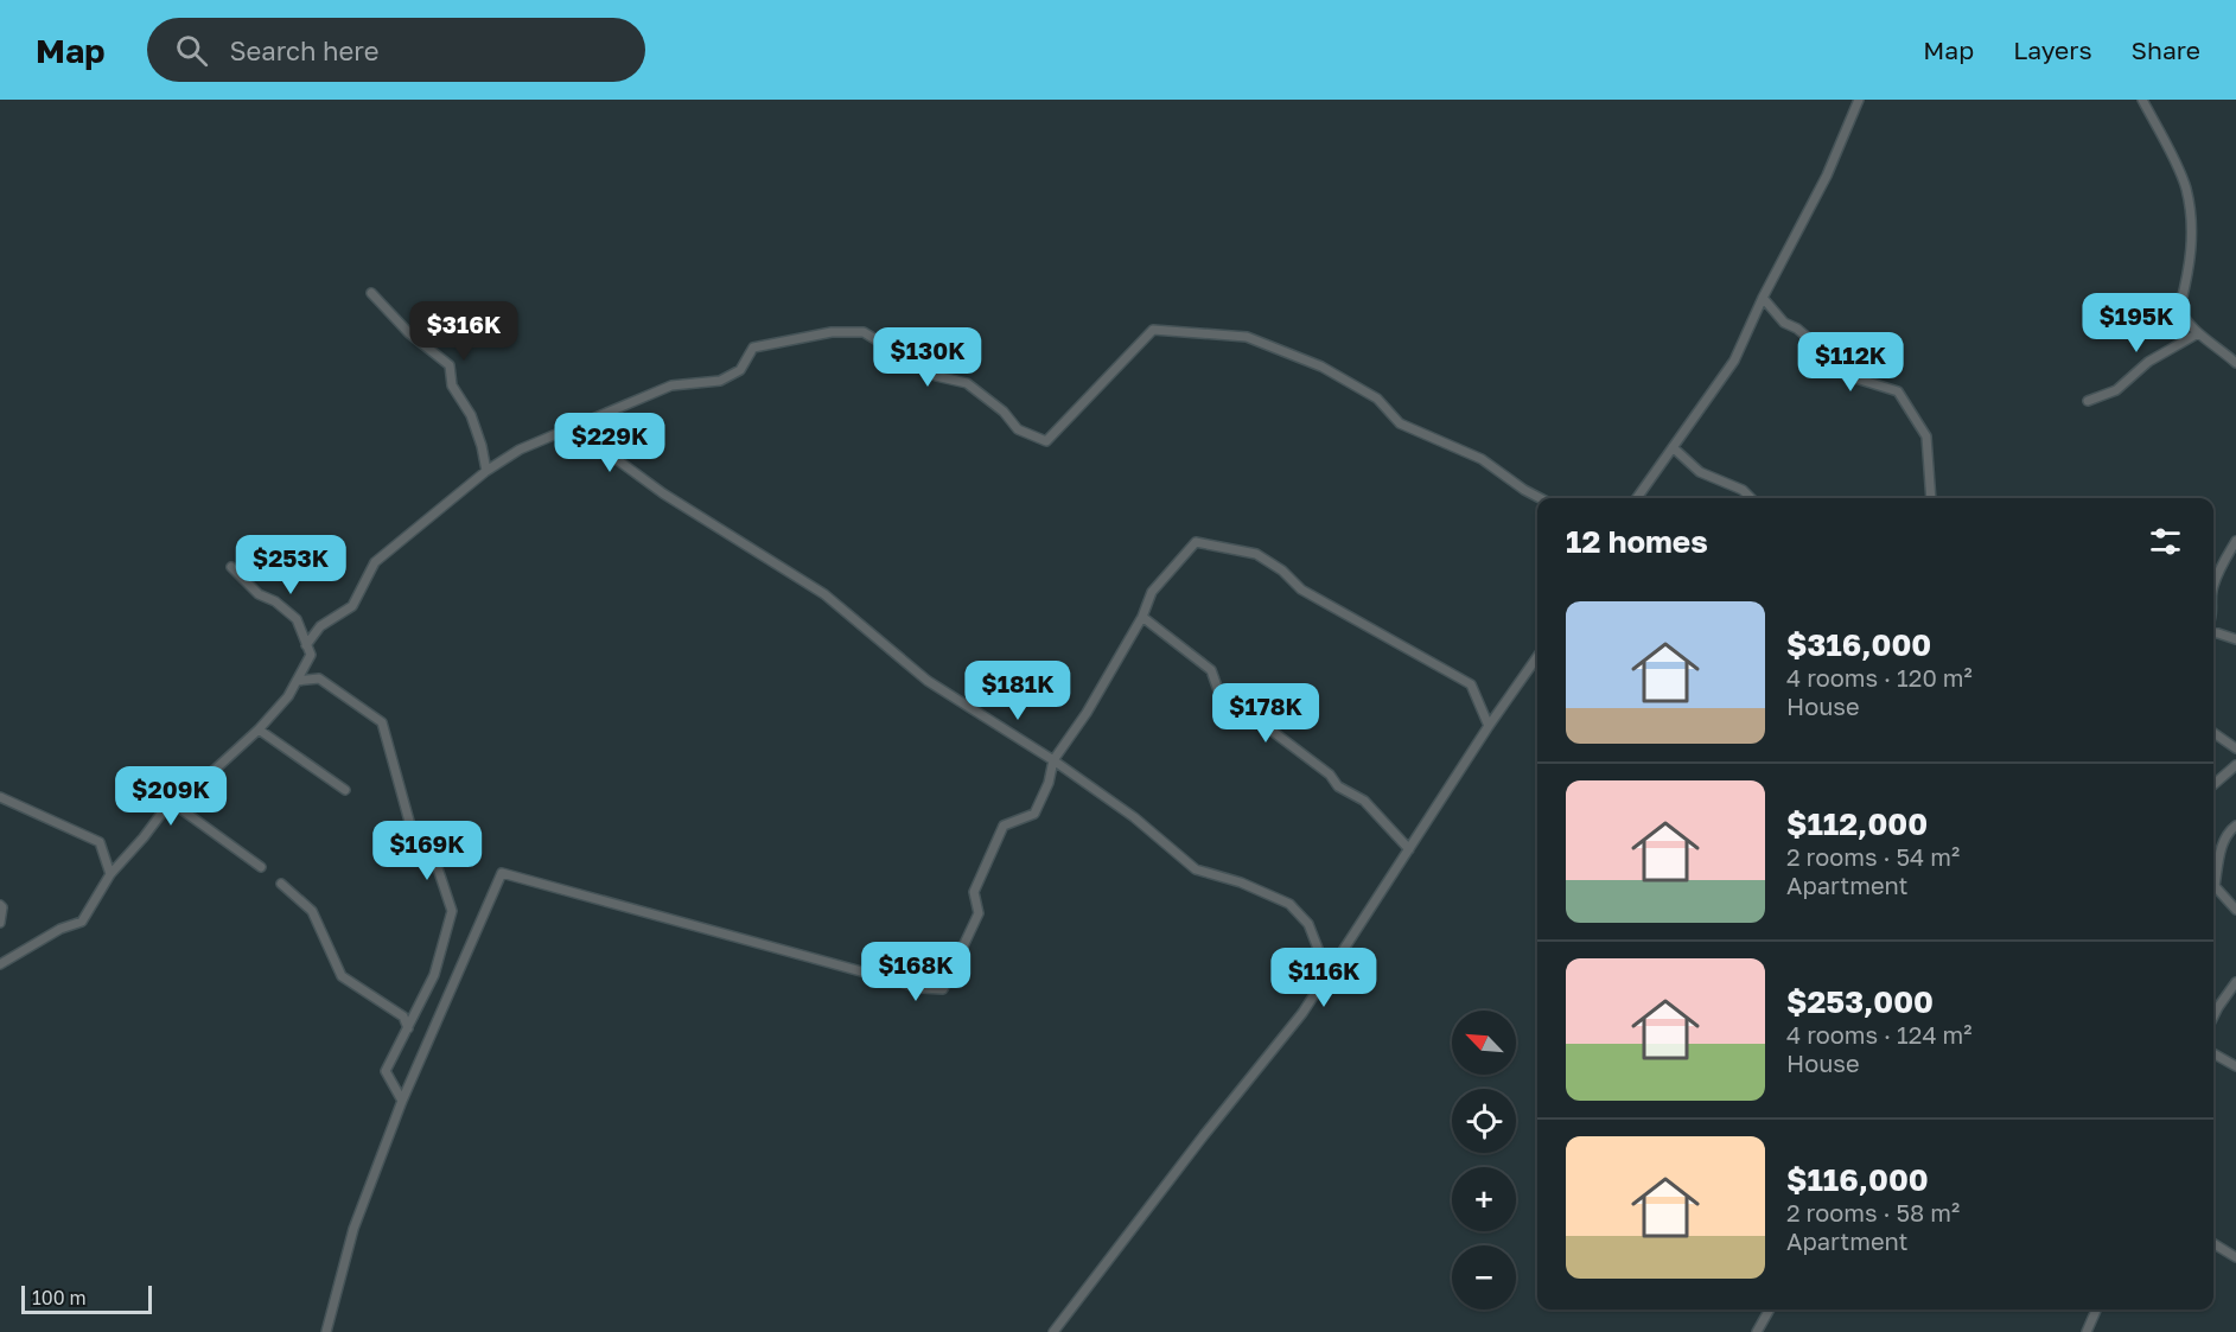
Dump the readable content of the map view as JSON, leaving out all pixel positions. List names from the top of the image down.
{
  "scale_bar": "100 m",
  "north": "top left",
  "page": {
    "header": "Map",
    "search": "Search here",
    "nav": ["Map", "Layers", "Share"],
    "price": [
      "$195K",
      "$316K",
      "$130K",
      "$112K",
      "$229K",
      "$253K",
      "$181K",
      "$178K",
      "$209K",
      "$169K",
      "$168K",
      "$116K"
    ],
    "heading": "12 homes",
    "list": [
      {
        "name": "$316,000",
        "note": "4 rooms · 120 m² · House"
      },
      {
        "name": "$112,000",
        "note": "2 rooms · 54 m² · Apartment"
      },
      {
        "name": "$253,000",
        "note": "4 rooms · 124 m² · House"
      },
      {
        "name": "$116,000",
        "note": "2 rooms · 58 m² · Apartment"
      }
    ],
    "map_buttons": ["+", "−"],
    "scale": "100 m"
  }
}
